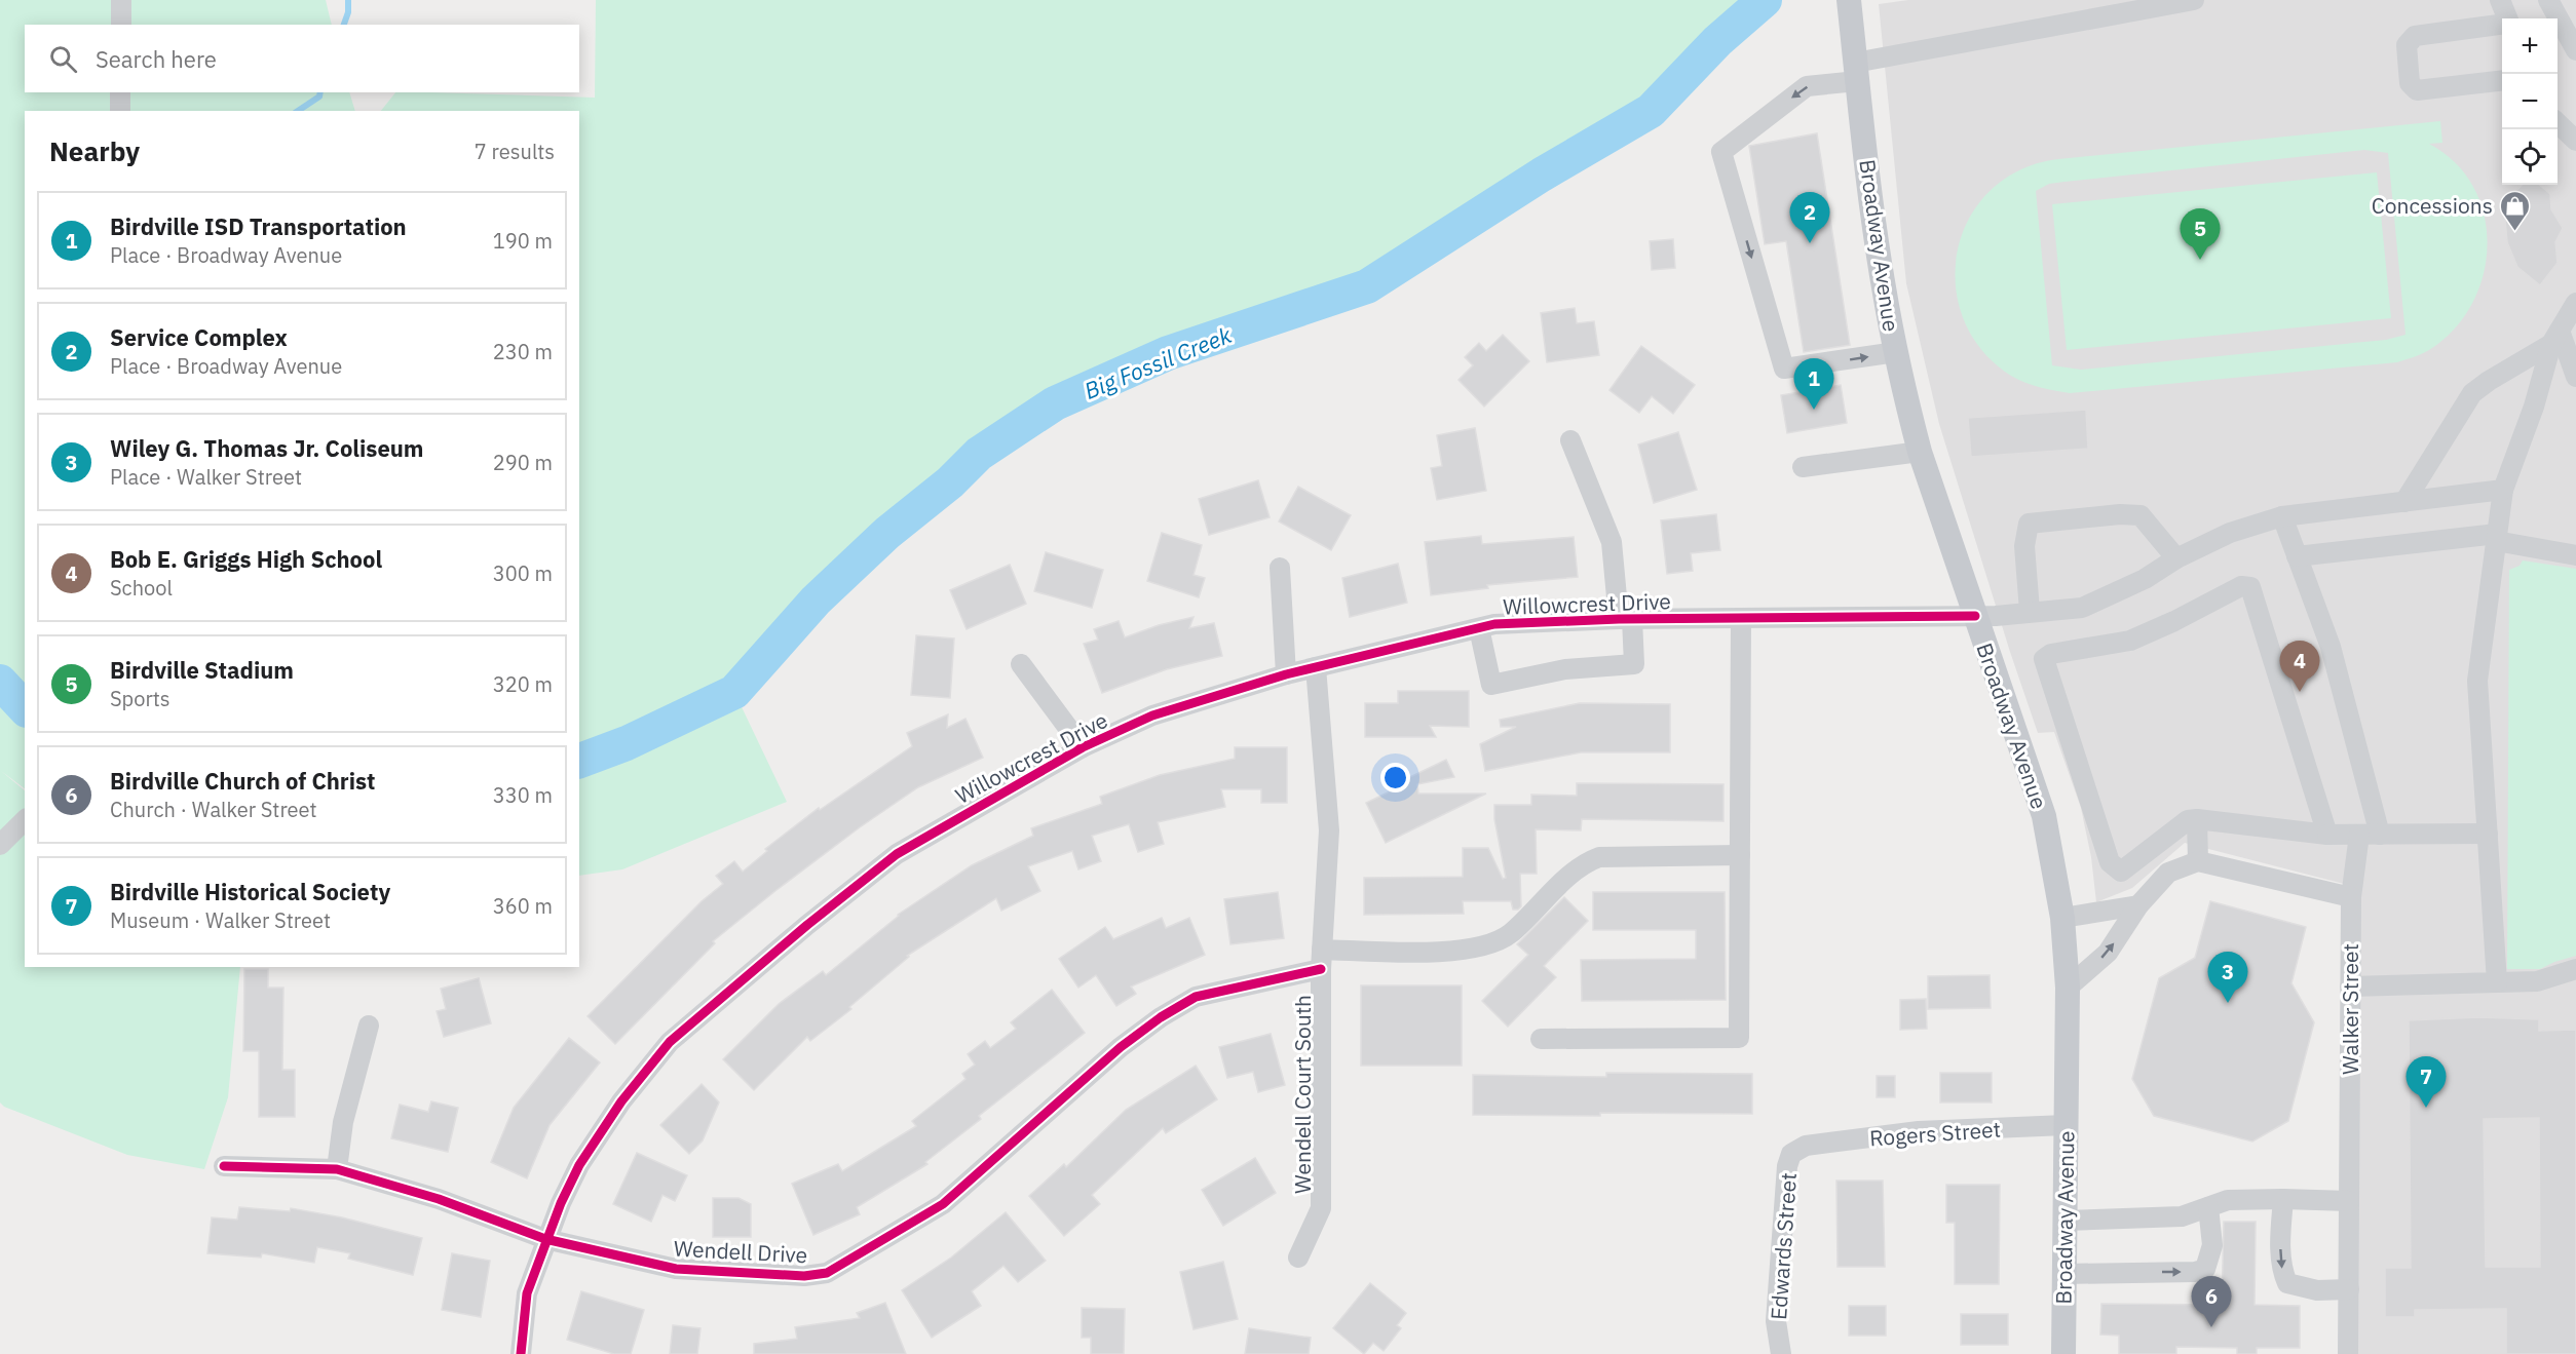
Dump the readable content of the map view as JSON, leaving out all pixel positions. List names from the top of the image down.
{
  "streets": {
    "main road": ["Broadway Avenue"],
    "street": [
      "Willowcrest Drive",
      "Walker Street",
      "Wendell Court South",
      "Rogers Street",
      "Edwards Street",
      "Wendell Drive"
    ]
  },
  "crossings": [
    ["Broadway Avenue", "Willowcrest Drive"],
    ["Broadway Avenue", "Rogers Street"],
    ["Willowcrest Drive", "Wendell Court South"],
    ["Willowcrest Drive", "Wendell Drive"],
    ["Wendell Court South", "Wendell Drive"],
    ["Rogers Street", "Edwards Street"]
  ],
  "water": ["Big Fossil Creek"],
  "places": {
    "shop": ["Concessions"]
  },
  "page": {
    "map_buttons": ["+", "−"],
    "search": "Search here",
    "heading": ["Nearby", "7 results"],
    "list": [
      {
        "mark": "1",
        "name": "Birdville ISD Transportation",
        "note": "Place · Broadway Avenue",
        "value": "190 m"
      },
      {
        "mark": "2",
        "name": "Service Complex",
        "note": "Place · Broadway Avenue",
        "value": "230 m"
      },
      {
        "mark": "3",
        "name": "Wiley G. Thomas Jr. Coliseum",
        "note": "Place · Walker Street",
        "value": "290 m"
      },
      {
        "mark": "4",
        "name": "Bob E. Griggs High School",
        "note": "School",
        "value": "300 m"
      },
      {
        "mark": "5",
        "name": "Birdville Stadium",
        "note": "Sports",
        "value": "320 m"
      },
      {
        "mark": "6",
        "name": "Birdville Church of Christ",
        "note": "Church · Walker Street",
        "value": "330 m"
      },
      {
        "mark": "7",
        "name": "Birdville Historical Society",
        "note": "Museum · Walker Street",
        "value": "360 m"
      }
    ],
    "pins": [
      "2",
      "5",
      "1",
      "4",
      "3",
      "7",
      "6"
    ]
  }
}
